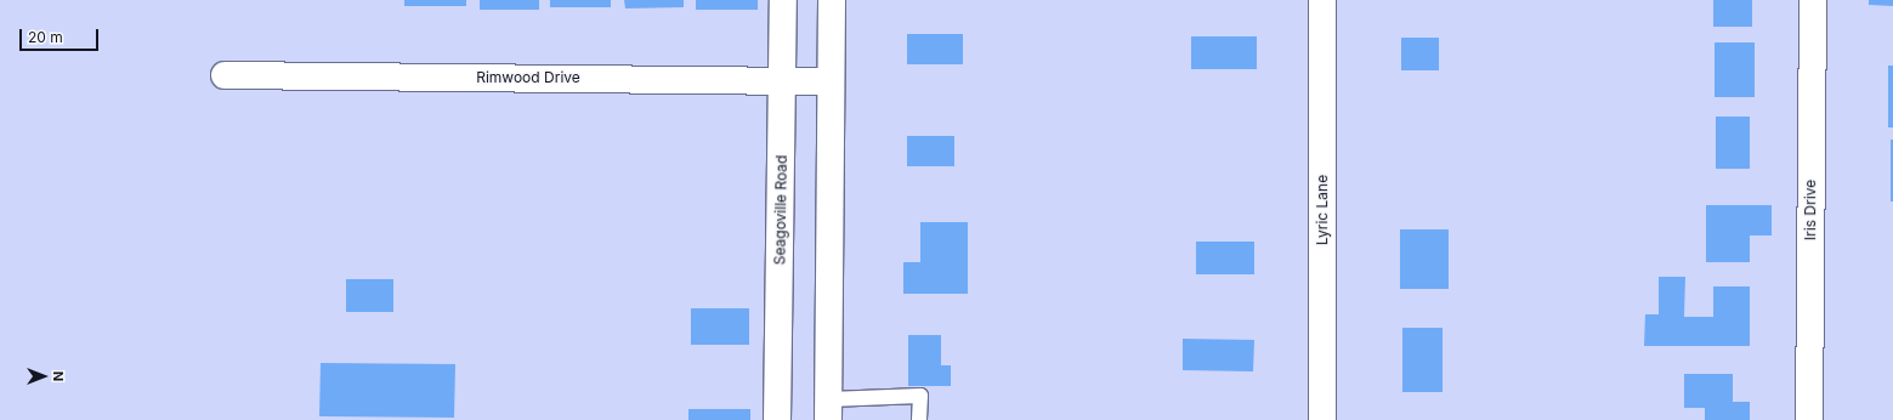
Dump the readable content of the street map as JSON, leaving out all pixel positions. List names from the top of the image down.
{
  "streets": {
    "street": [
      "Rimwood Drive",
      "Seagoville Road",
      "Lyric Lane",
      "Iris Drive"
    ]
  },
  "crossings": [
    ["Rimwood Drive", "Seagoville Road"]
  ],
  "scale_bar": "20 m",
  "north": "right"
}
